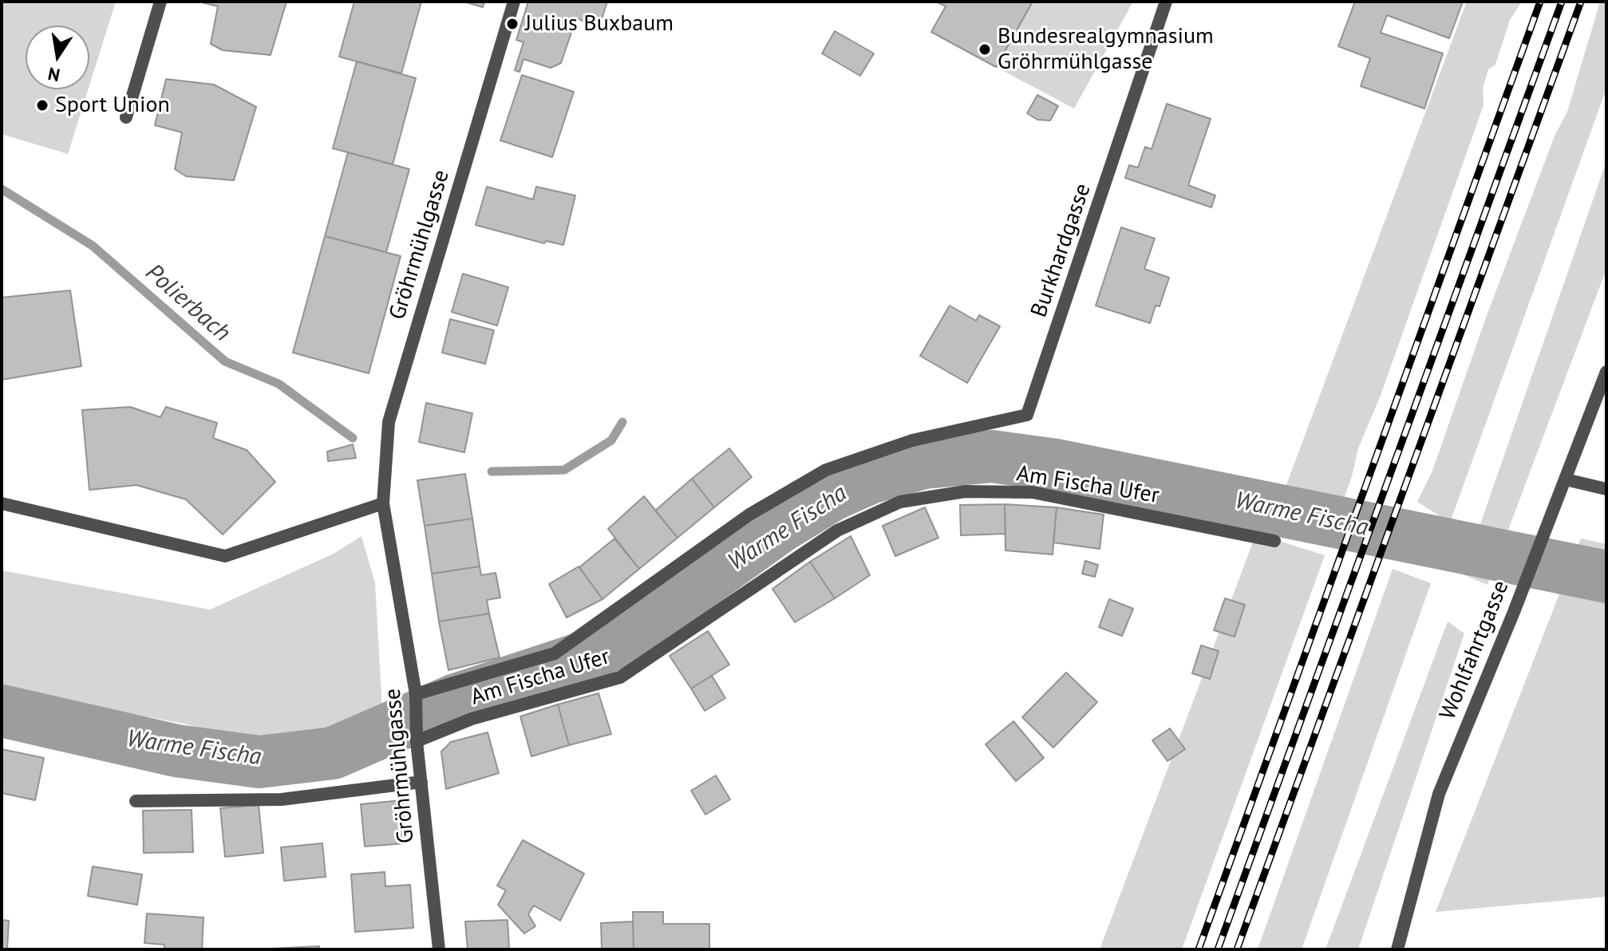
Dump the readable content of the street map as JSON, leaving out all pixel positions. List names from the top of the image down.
{
  "streets": {
    "street": [
      "Gröhrmühlgasse",
      "Burkhardgasse",
      "Am Fischa Ufer",
      "Wohlfahrtgasse"
    ]
  },
  "crossings": [
    ["Gröhrmühlgasse", "Am Fischa Ufer"],
    ["Burkhardgasse", "Am Fischa Ufer"]
  ],
  "water": ["Polierbach", "Warme Fischa"],
  "places": ["Julius Buxbaum", "Bundesrealgymnasium Gröhrmühlgasse", "Sport Union"],
  "north": "bottom"
}
